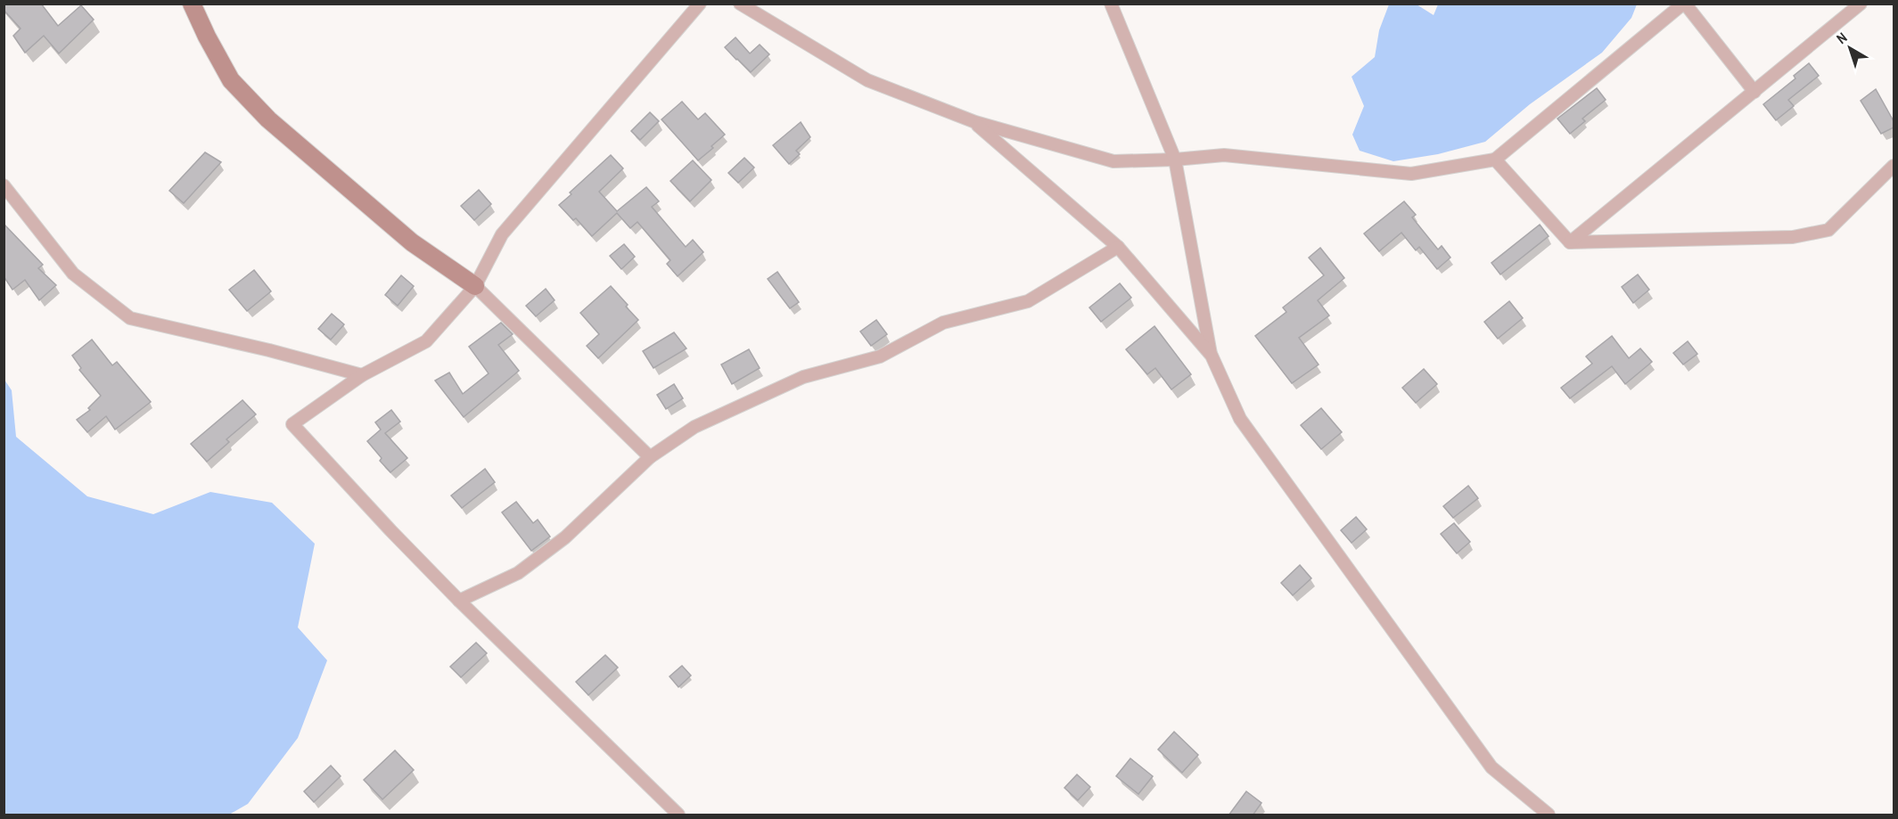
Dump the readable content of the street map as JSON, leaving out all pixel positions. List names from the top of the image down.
{
  "north": "top left"
}
